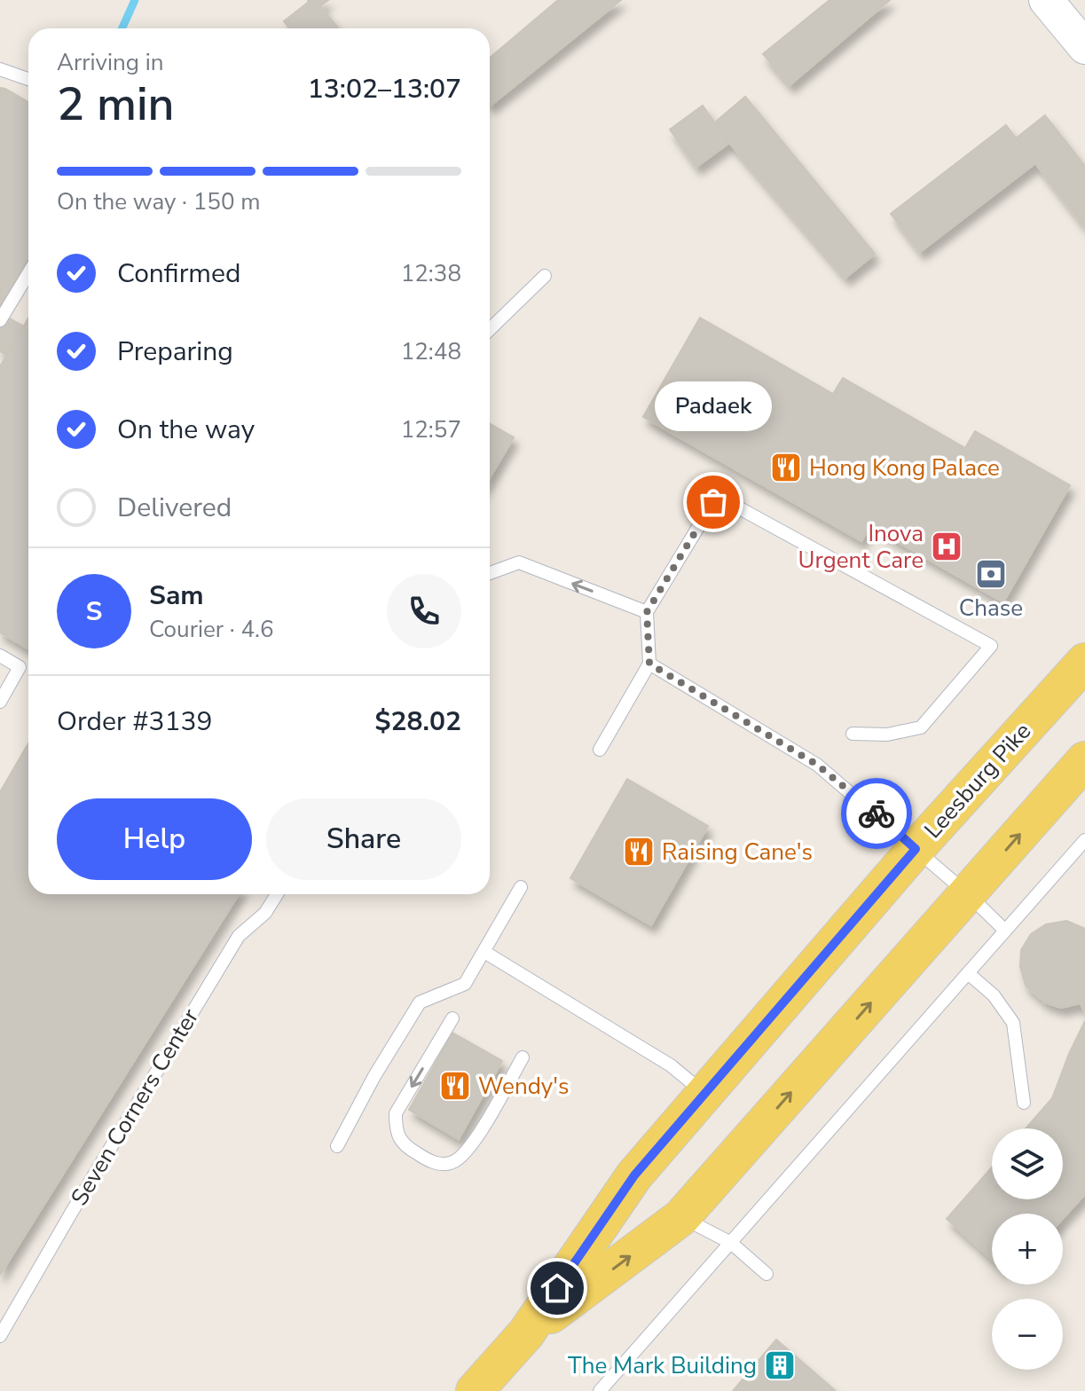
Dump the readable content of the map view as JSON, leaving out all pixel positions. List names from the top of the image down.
{
  "streets": {
    "main road": ["Leesburg Pike"],
    "lane": ["Seven Corners Center"]
  },
  "places": {
    "restaurant": ["Hong Kong Palace", "Raising Cane's", "Wendy's"],
    "other": ["Padaek"],
    "hospital": ["Inova Urgent Care"],
    "bank": ["Chase"],
    "building": ["The Mark Building"]
  },
  "page": {
    "heading": ["2 min", "Arriving in", "13:02–13:07"],
    "panel": [
      "Sam",
      "Courier · 4.6",
      "Order #3139",
      "$28.02"
    ],
    "bar": "On the way · 150 m",
    "list": [
      ["Confirmed", "12:38"],
      ["Preparing", "12:48"],
      ["On the way", "12:57"],
      "Delivered"
    ],
    "bubble": "Padaek",
    "round": "S",
    "buttons": ["Help", "Share"],
    "map_buttons": ["+", "−"]
  }
}
